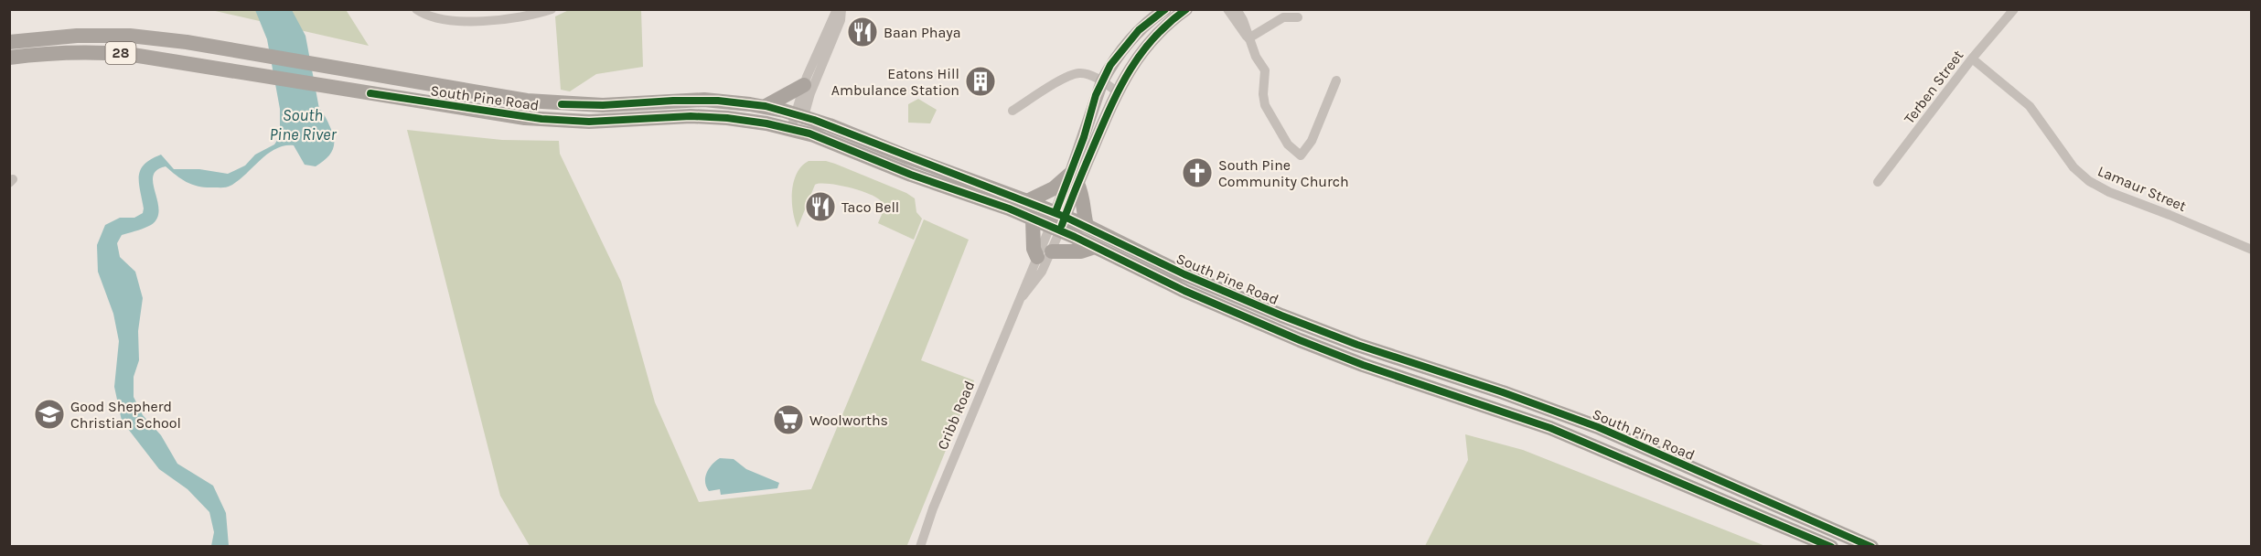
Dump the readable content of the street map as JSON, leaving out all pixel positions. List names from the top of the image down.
{
  "streets": {
    "highway": ["28", "South Pine Road"],
    "street": ["Terben Street", "Lamaur Street", "Cribb Road"]
  },
  "crossings": [
    ["Terben Street", "Lamaur Street"],
    ["South Pine Road", "Cribb Road"]
  ],
  "water": ["South Pine River"],
  "places": {
    "restaurant": ["Baan Phaya", "Taco Bell"],
    "building": ["Eatons Hill Ambulance Station"],
    "church": ["South Pine Community Church"],
    "school or university": ["Good Shepherd Christian School"],
    "supermarket": ["Woolworths"]
  }
}
